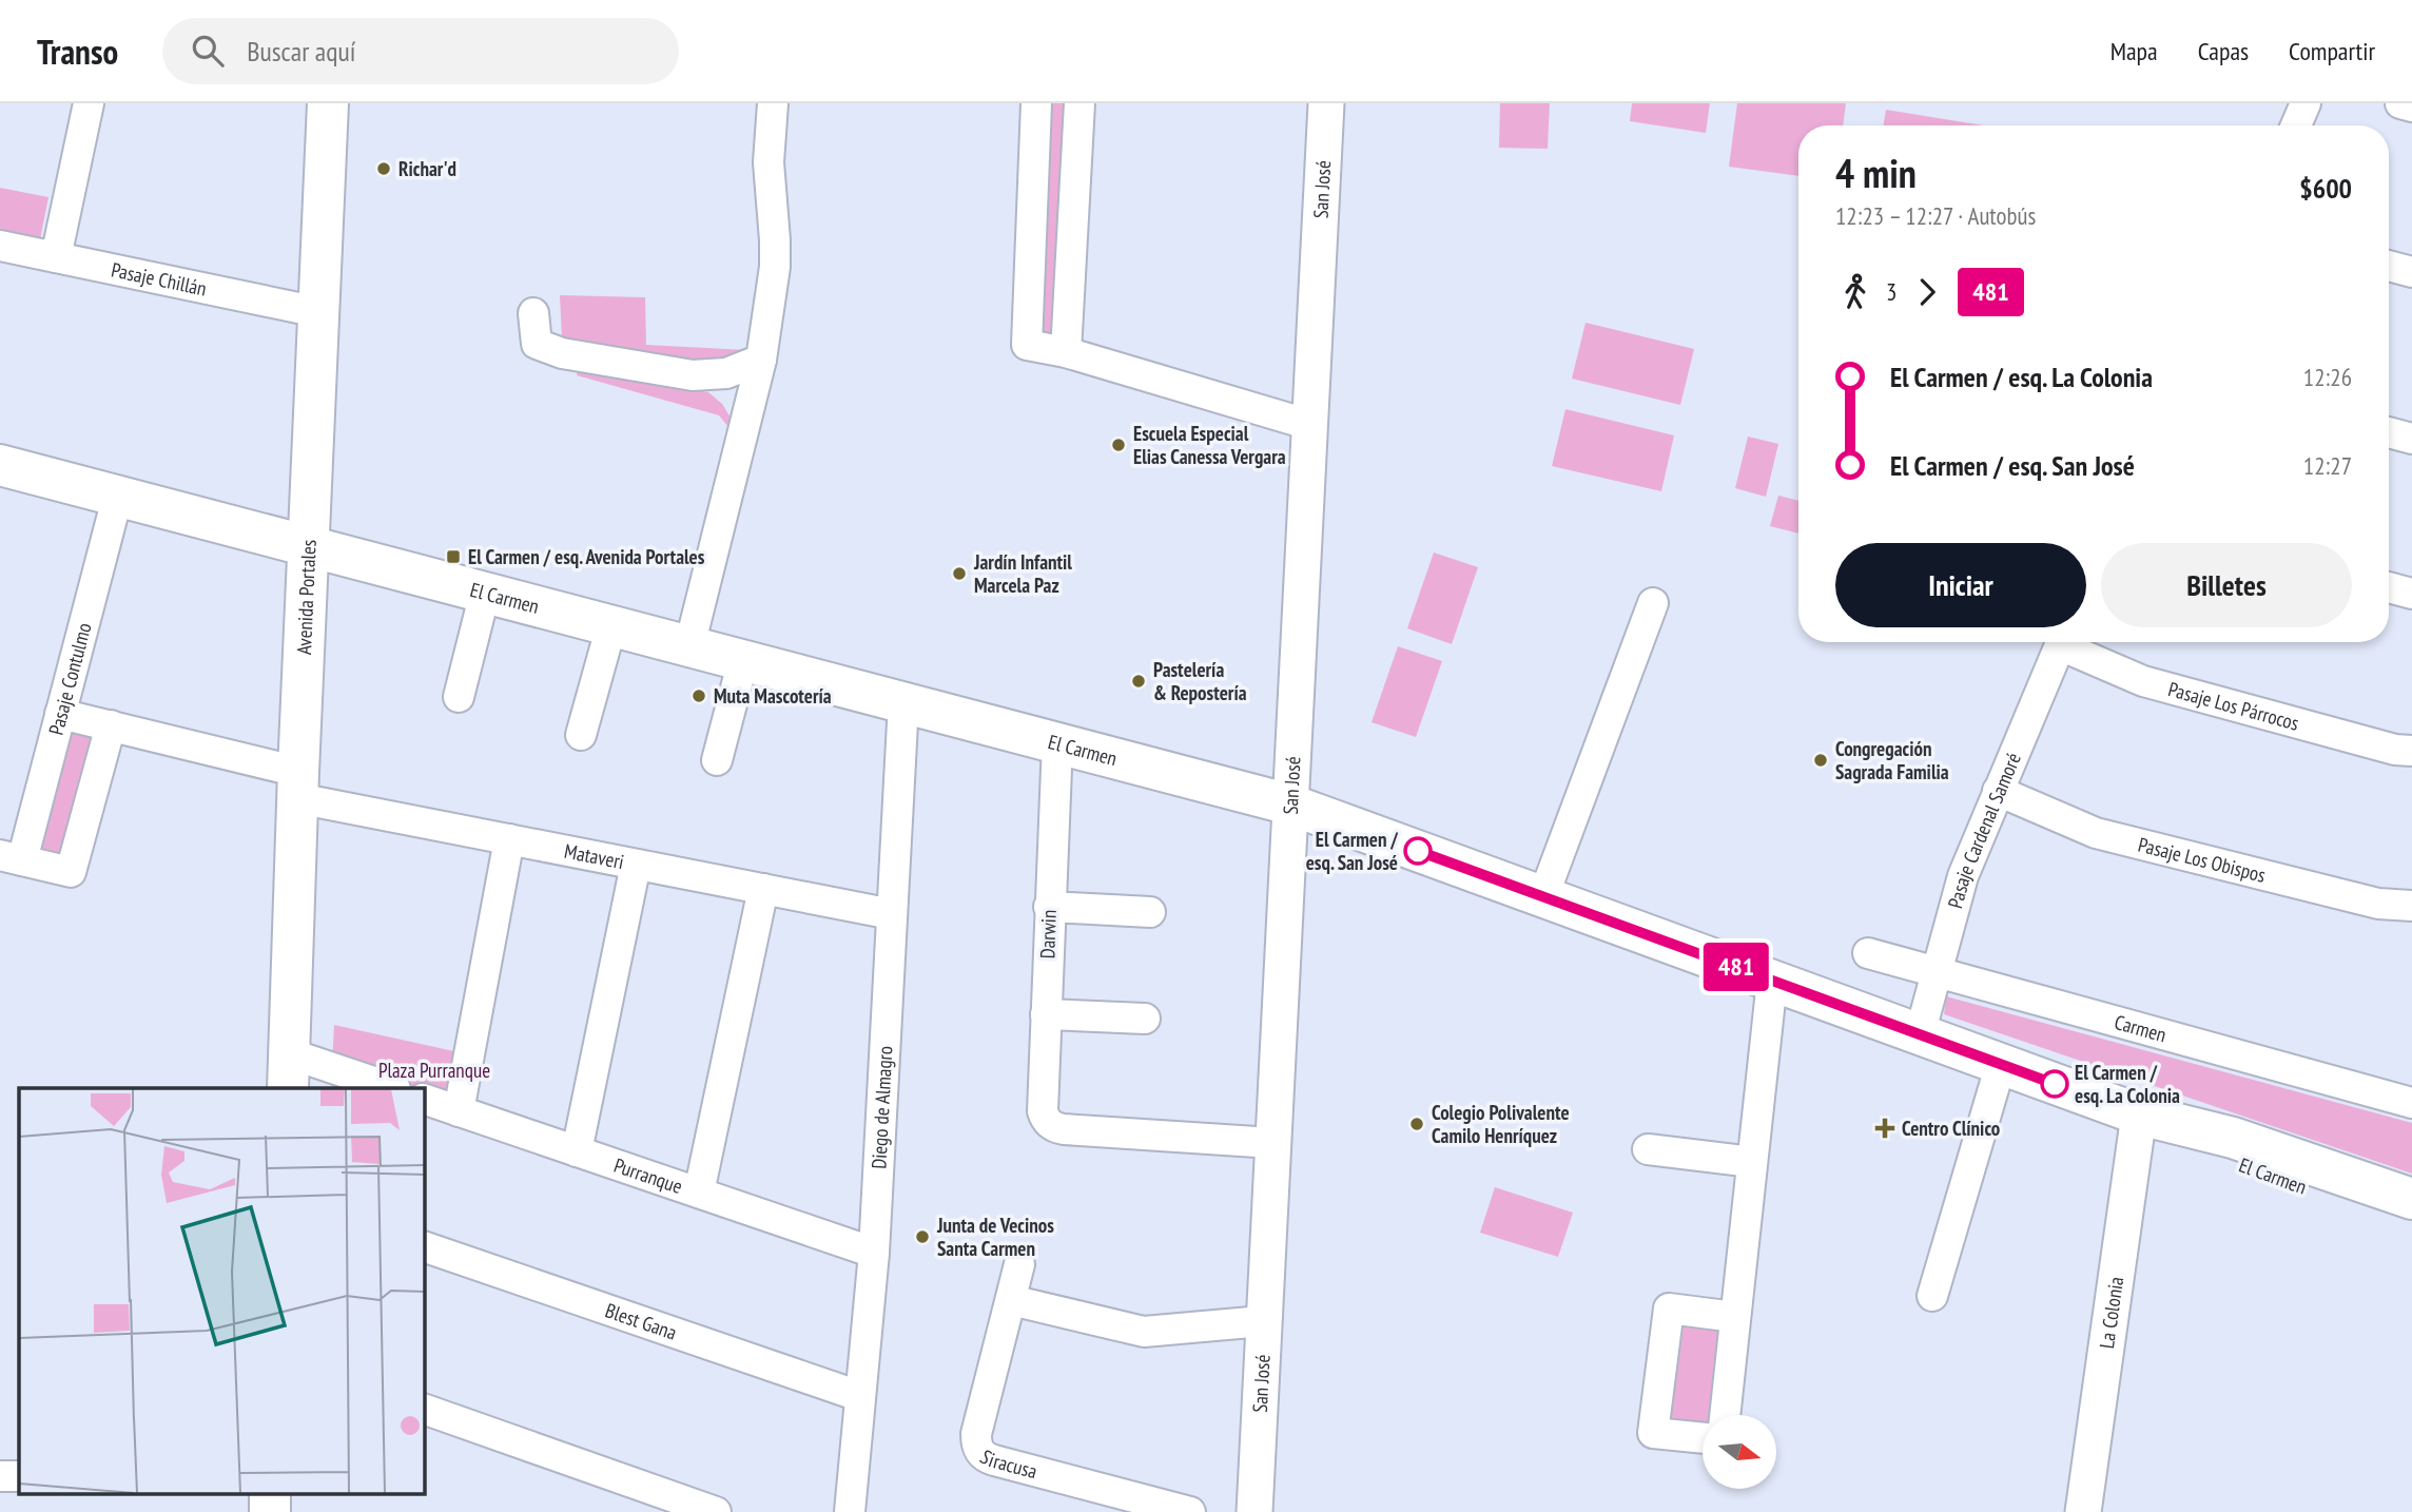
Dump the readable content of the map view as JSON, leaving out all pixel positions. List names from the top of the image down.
{
  "streets": {
    "main road": ["Avenida Portales", "El Carmen"],
    "street": [
      "San José",
      "Pasaje Chillán",
      "Pasaje Contulmo",
      "Pasaje Los Párrocos",
      "Pasaje Cardenal Samoré",
      "Mataveri",
      "Pasaje Los Obispos",
      "Darwin",
      "Carmen",
      "Diego de Almagro",
      "Purranque",
      "La Colonia",
      "Blest Gana",
      "Siracusa"
    ]
  },
  "crossings": [
    ["San José", "El Carmen"],
    ["San José", "Darwin"],
    ["Pasaje Chillán", "Avenida Portales"],
    ["Avenida Portales", "El Carmen"],
    ["Avenida Portales", "Mataveri"],
    ["El Carmen", "Pasaje Contulmo"],
    ["El Carmen", "Pasaje Cardenal Samoré"],
    ["El Carmen", "Darwin"],
    ["El Carmen", "Diego de Almagro"],
    ["El Carmen", "La Colonia"],
    ["Pasaje Contulmo", "Mataveri"],
    ["Pasaje Cardenal Samoré", "Pasaje Los Obispos"],
    ["Pasaje Cardenal Samoré", "Carmen"],
    ["Mataveri", "Diego de Almagro"],
    ["Diego de Almagro", "Purranque"],
    ["Diego de Almagro", "Blest Gana"]
  ],
  "parks": ["Plaza Purranque"],
  "places": {
    "other": [
      "Richar'd",
      "Escuela Especial Elias Canessa Vergara",
      "Jardín Infantil Marcela Paz",
      "Pastelería & Repostería",
      "Muta Mascotería",
      "Congregación Sagrada Familia",
      "El Carmen / esq. San José",
      "El Carmen / esq. La Colonia",
      "Colegio Polivalente Camilo Henríquez",
      "Junta de Vecinos Santa Carmen"
    ],
    "transit": ["El Carmen / esq. Avenida Portales"],
    "health": ["Centro Clínico"]
  },
  "lines": ["bus line 481"],
  "north": "right",
  "page": {
    "header": "Transo",
    "search": "Buscar aquí",
    "nav": ["Mapa", "Capas", "Compartir"],
    "on_map": "481",
    "heading": ["4 min", "12:23 – 12:27 · Autobús", "$600"],
    "legs": ["3", "481"],
    "list": [
      {
        "name": "El Carmen / esq. La Colonia",
        "value": "12:26"
      },
      {
        "name": "El Carmen / esq. San José",
        "value": "12:27"
      }
    ],
    "buttons": ["Iniciar", "Billetes"]
  }
}
